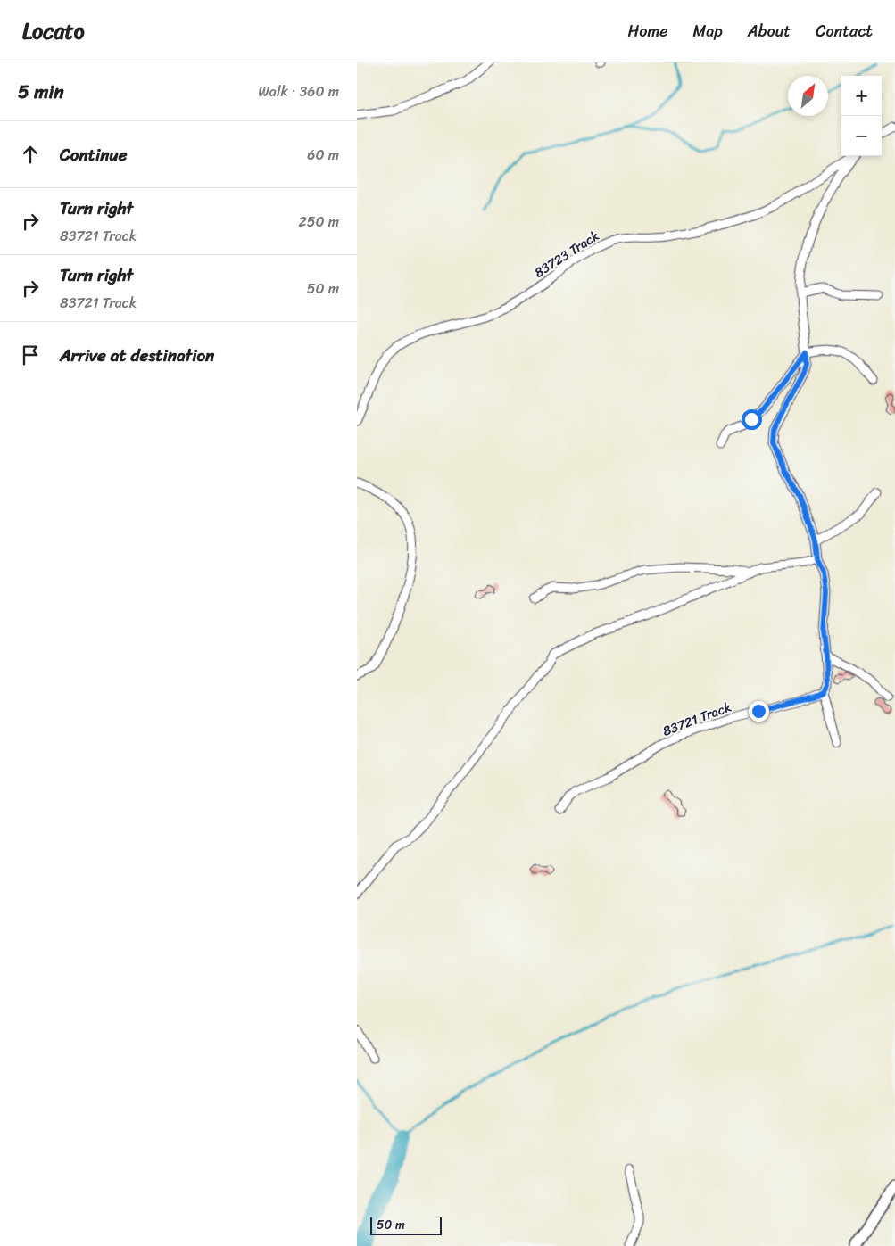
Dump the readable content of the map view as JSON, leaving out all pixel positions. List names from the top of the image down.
{
  "streets": {
    "street": ["83723 Track", "83721 Track"]
  },
  "scale_bar": "50 m",
  "north": "top right",
  "page": {
    "header": "Locato",
    "nav": [
      "Home",
      "Map",
      "About",
      "Contact"
    ],
    "heading": ["5 min", "Walk · 360 m"],
    "map_buttons": ["+", "−"],
    "list": [
      ["Continue", "60 m"],
      ["Turn right", "83721 Track", "250 m"],
      ["Turn right", "83721 Track", "50 m"],
      "Arrive at destination"
    ],
    "scale": "50 m"
  }
}
